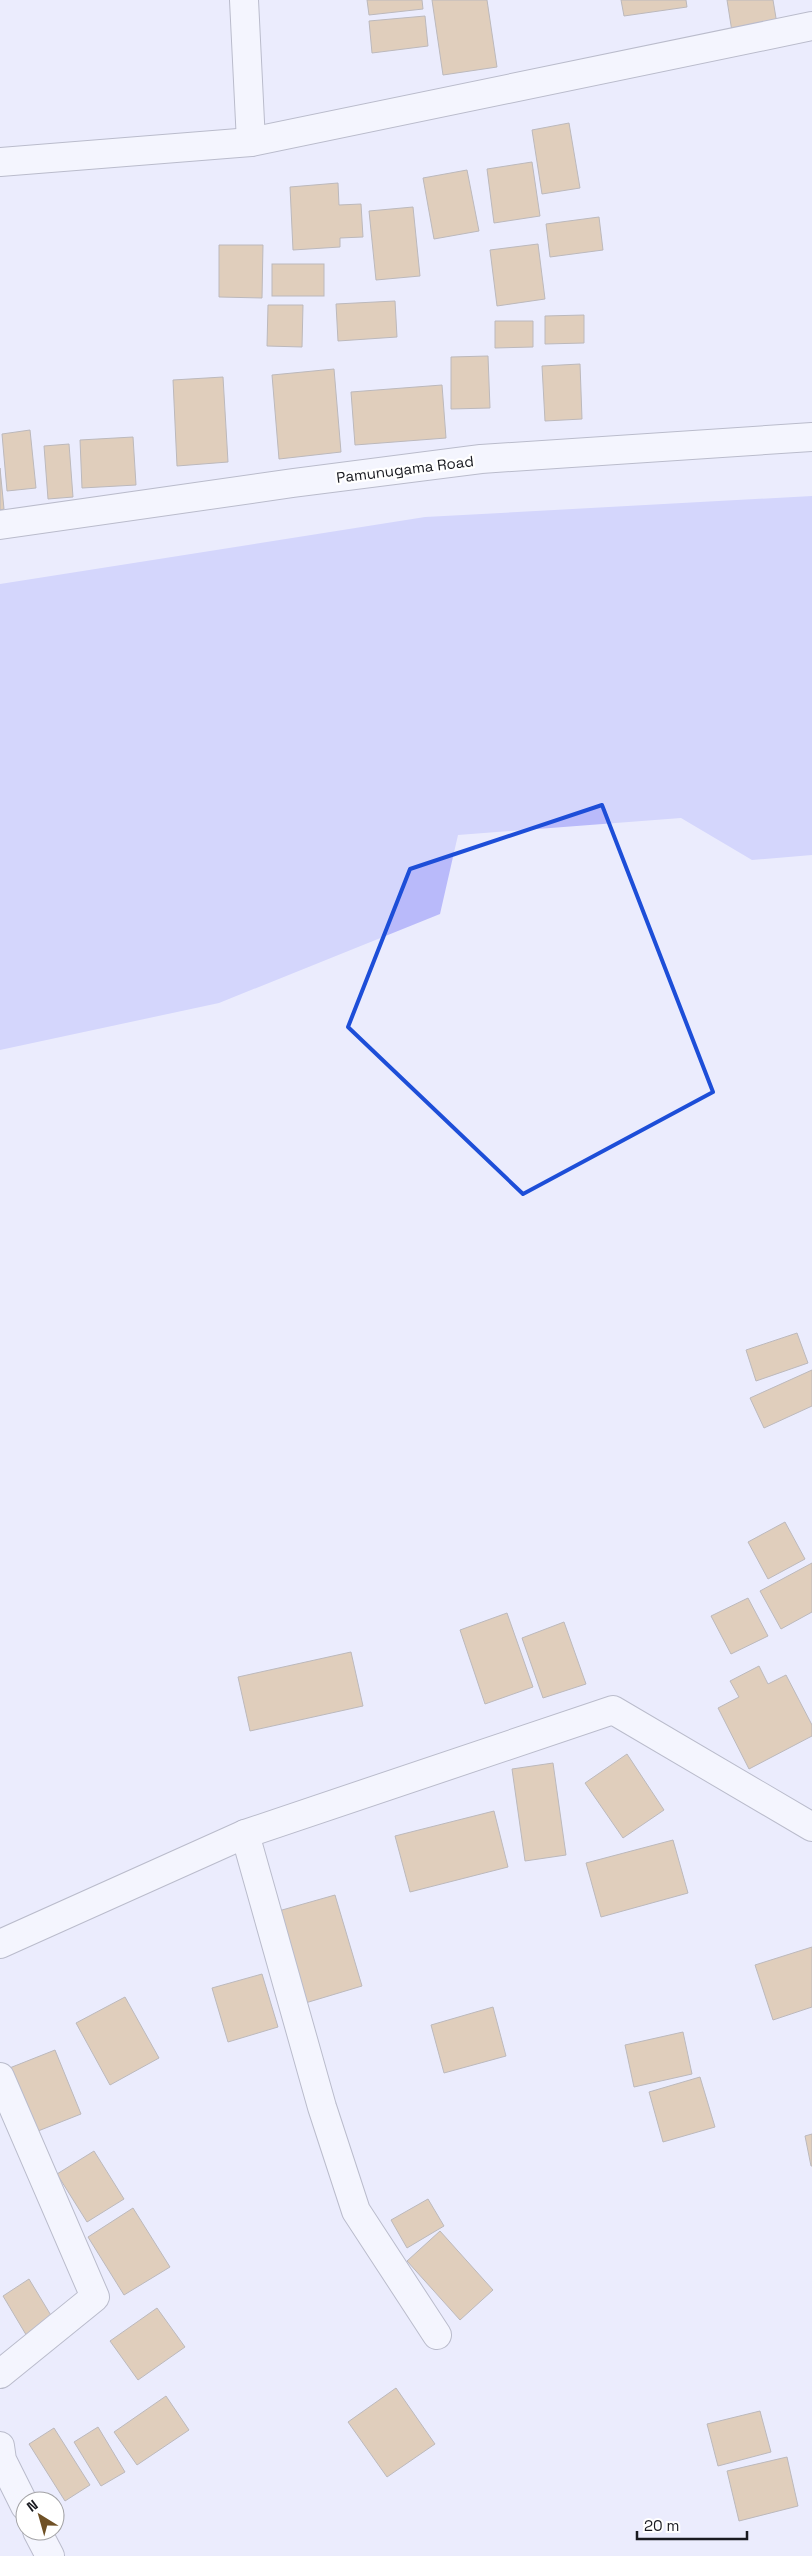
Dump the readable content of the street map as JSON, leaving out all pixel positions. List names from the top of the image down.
{
  "streets": {
    "street": ["Pamunugama Road"]
  },
  "scale_bar": "20 m",
  "north": "top left"
}
